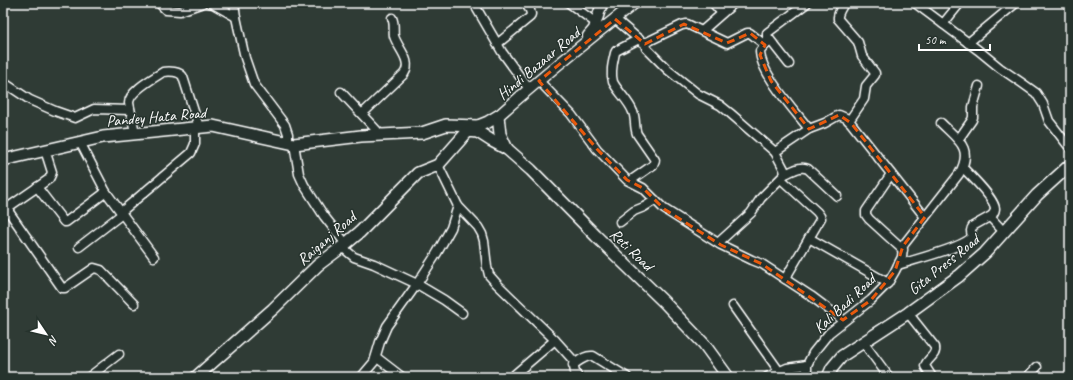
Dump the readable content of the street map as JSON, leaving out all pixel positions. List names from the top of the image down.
{
  "streets": {
    "main road": [
      "Pandey Hata Road",
      "Raiganj Road",
      "Reti Road",
      "Gita Press Road"
    ],
    "street": ["Hindi Bazaar Road", "Kali Badi Road"]
  },
  "crossings": [
    ["Pandey Hata Road", "Raiganj Road"]
  ],
  "scale_bar": "50 m",
  "north": "bottom right"
}
